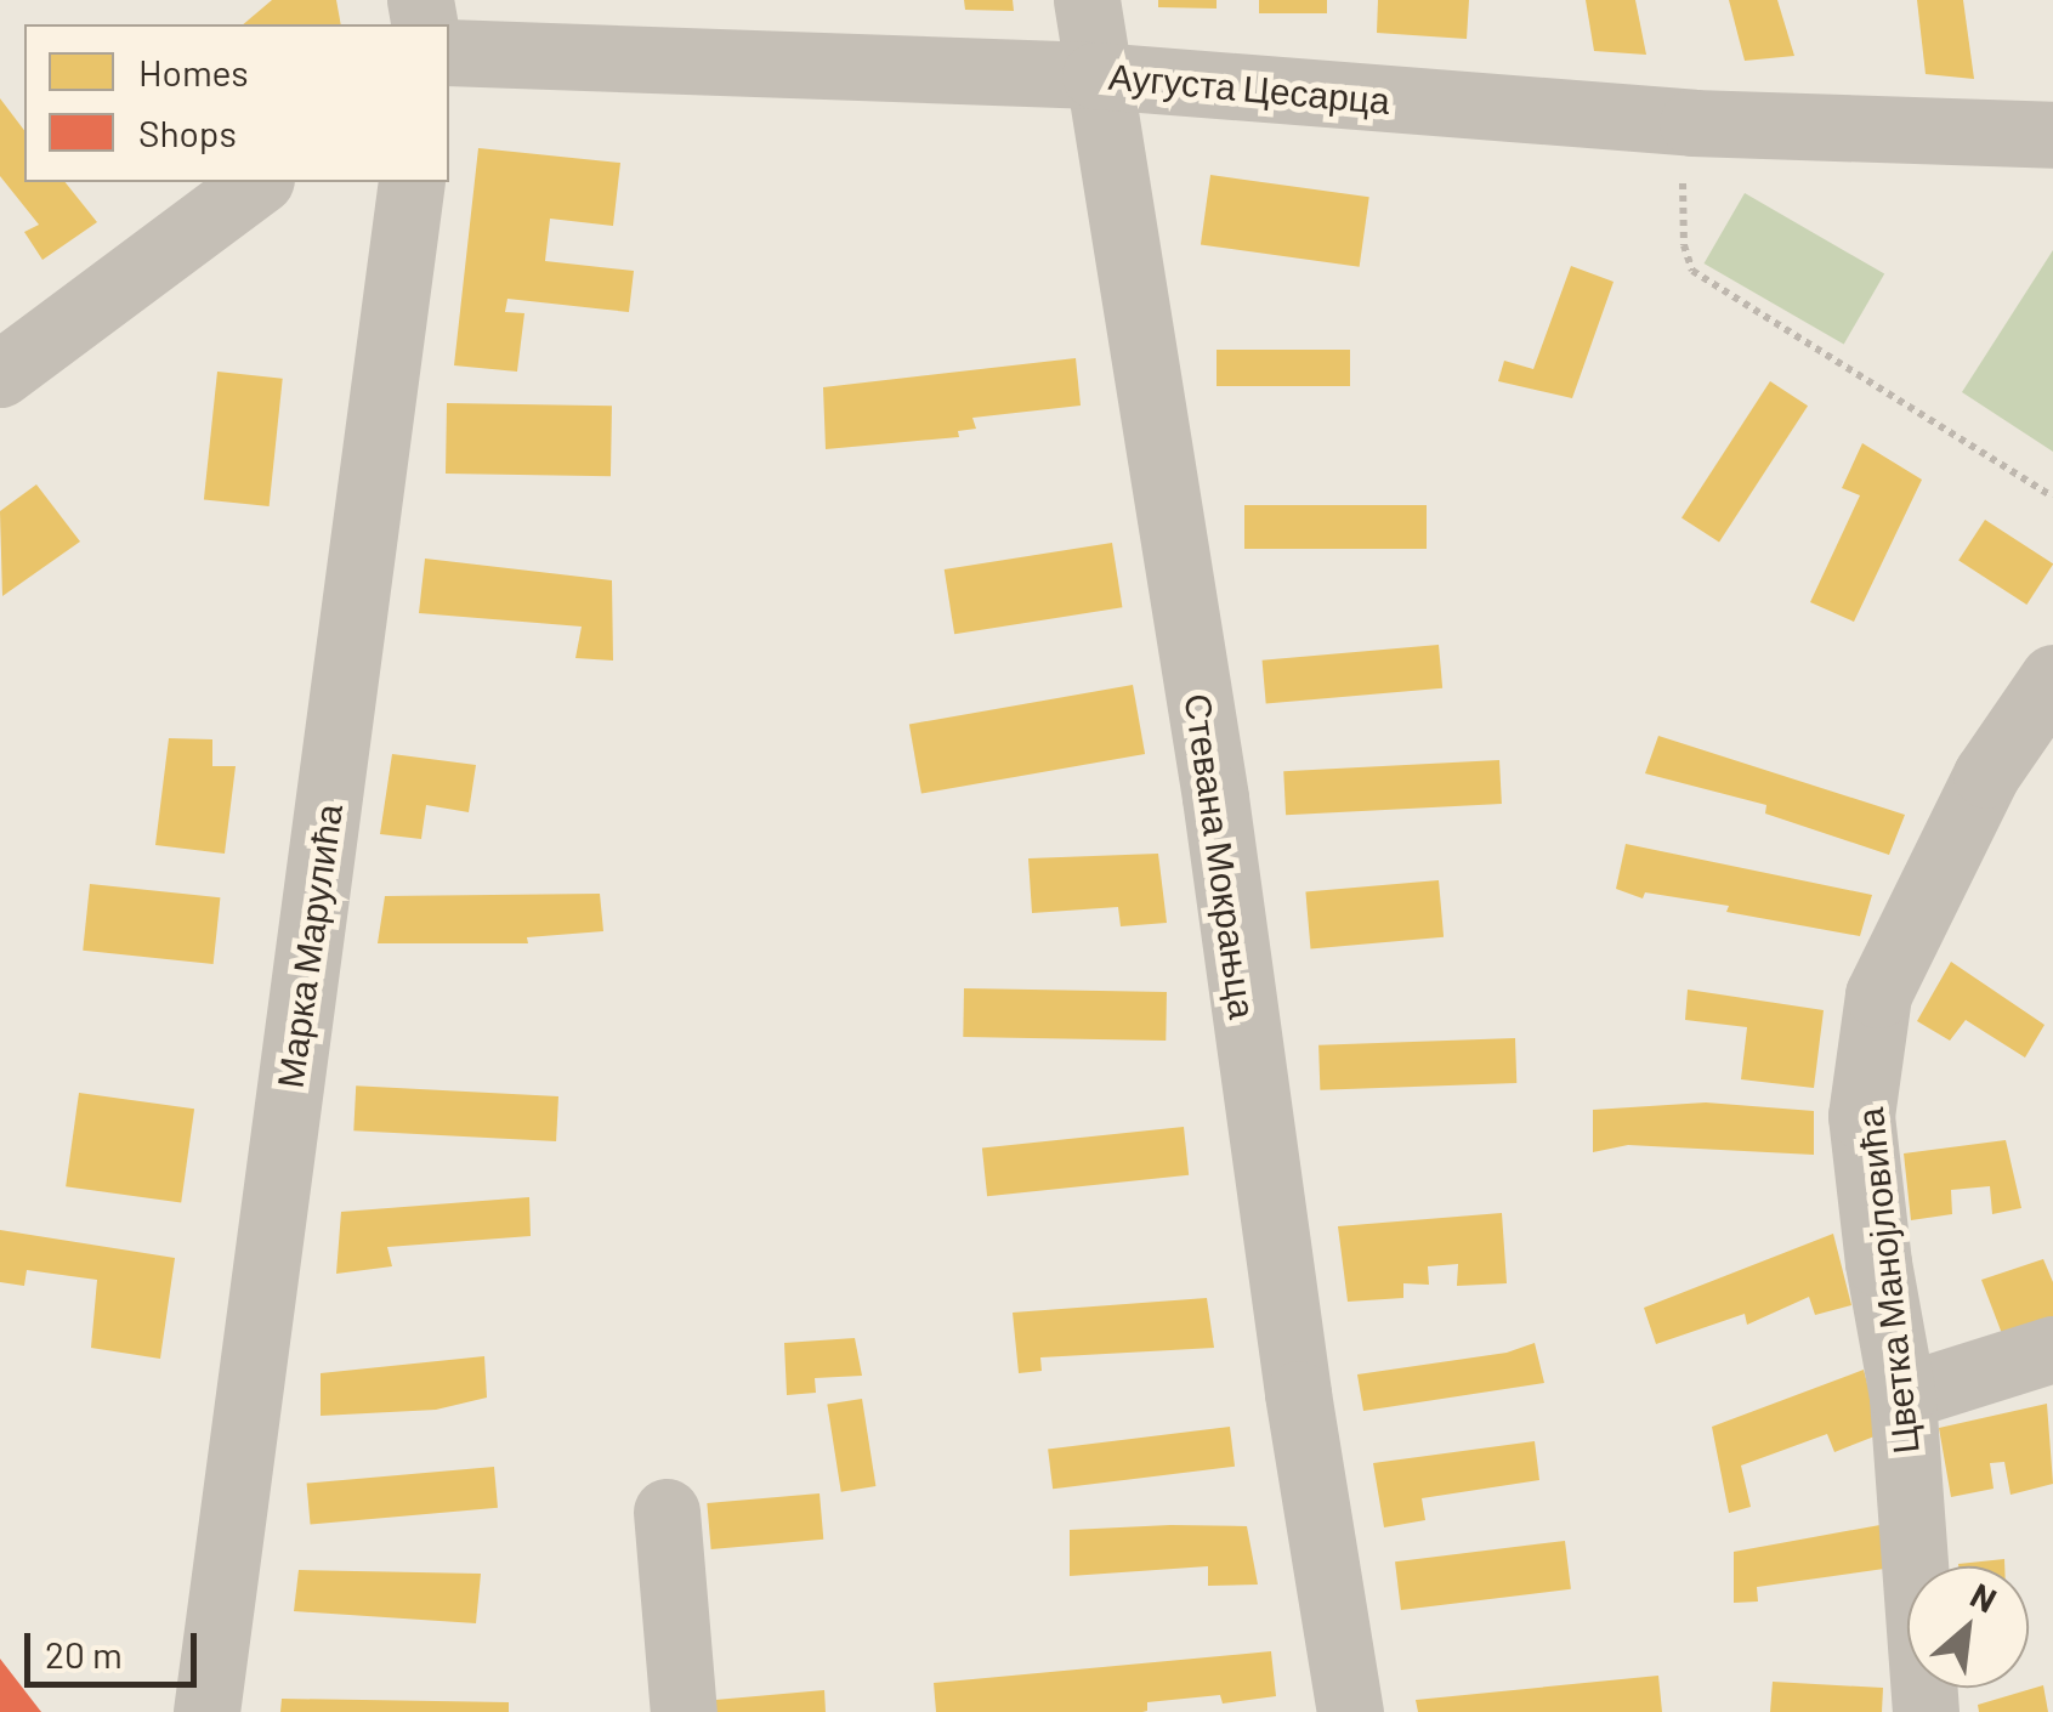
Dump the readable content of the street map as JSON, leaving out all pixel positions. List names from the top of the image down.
{
  "streets": {
    "street": [
      "Аугуста Цесарца",
      "Стевана Мокрањца",
      "Марка Марулића",
      "Цветка Манојловића"
    ]
  },
  "crossings": [
    ["Аугуста Цесарца", "Стевана Мокрањца"]
  ],
  "legend": ["Homes", "Shops"],
  "scale_bar": "20 m",
  "north": "top right"
}
